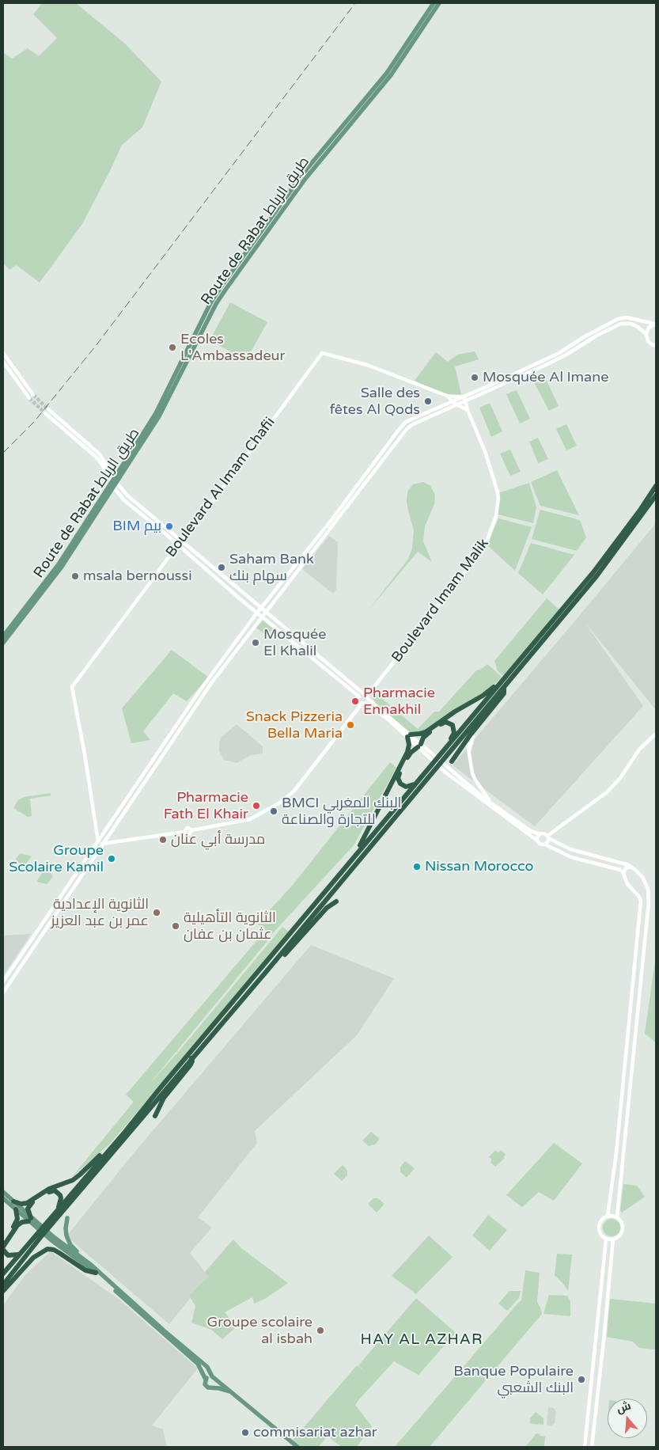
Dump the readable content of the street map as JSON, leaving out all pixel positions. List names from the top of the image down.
{
  "streets": {
    "main road": ["Route de Rabat طريق الرباط"],
    "street": ["Boulevard Al Imam Chafii", "Boulevard Imam Malik"]
  },
  "districts": ["HAY AL AZHAR"],
  "places": [
    "Ecoles L'Ambassadeur",
    "Mosquée Al Imane",
    "Salle des fêtes Al Qods",
    "BIM بيم",
    "Saham Bank سهام بنك",
    "msala bernoussi",
    "Mosquée El Khalil",
    "Pharmacie Ennakhil",
    "Snack Pizzeria Bella Maria",
    "Pharmacie Fath El Khair",
    "BMCI البنك المغربي للتجارة والصناعة",
    "مدرسة أبي عنان",
    "Groupe Scolaire Kamil",
    "Nissan Morocco",
    "الثانوية الإعدادية عمر بن عبد العزيز",
    "الثانوية التأهيلية عثمان بن عفان",
    "Groupe scolaire al isbah",
    "Banque Populaire البنك الشعبي",
    "commisariat azhar"
  ],
  "north": "top"
}
